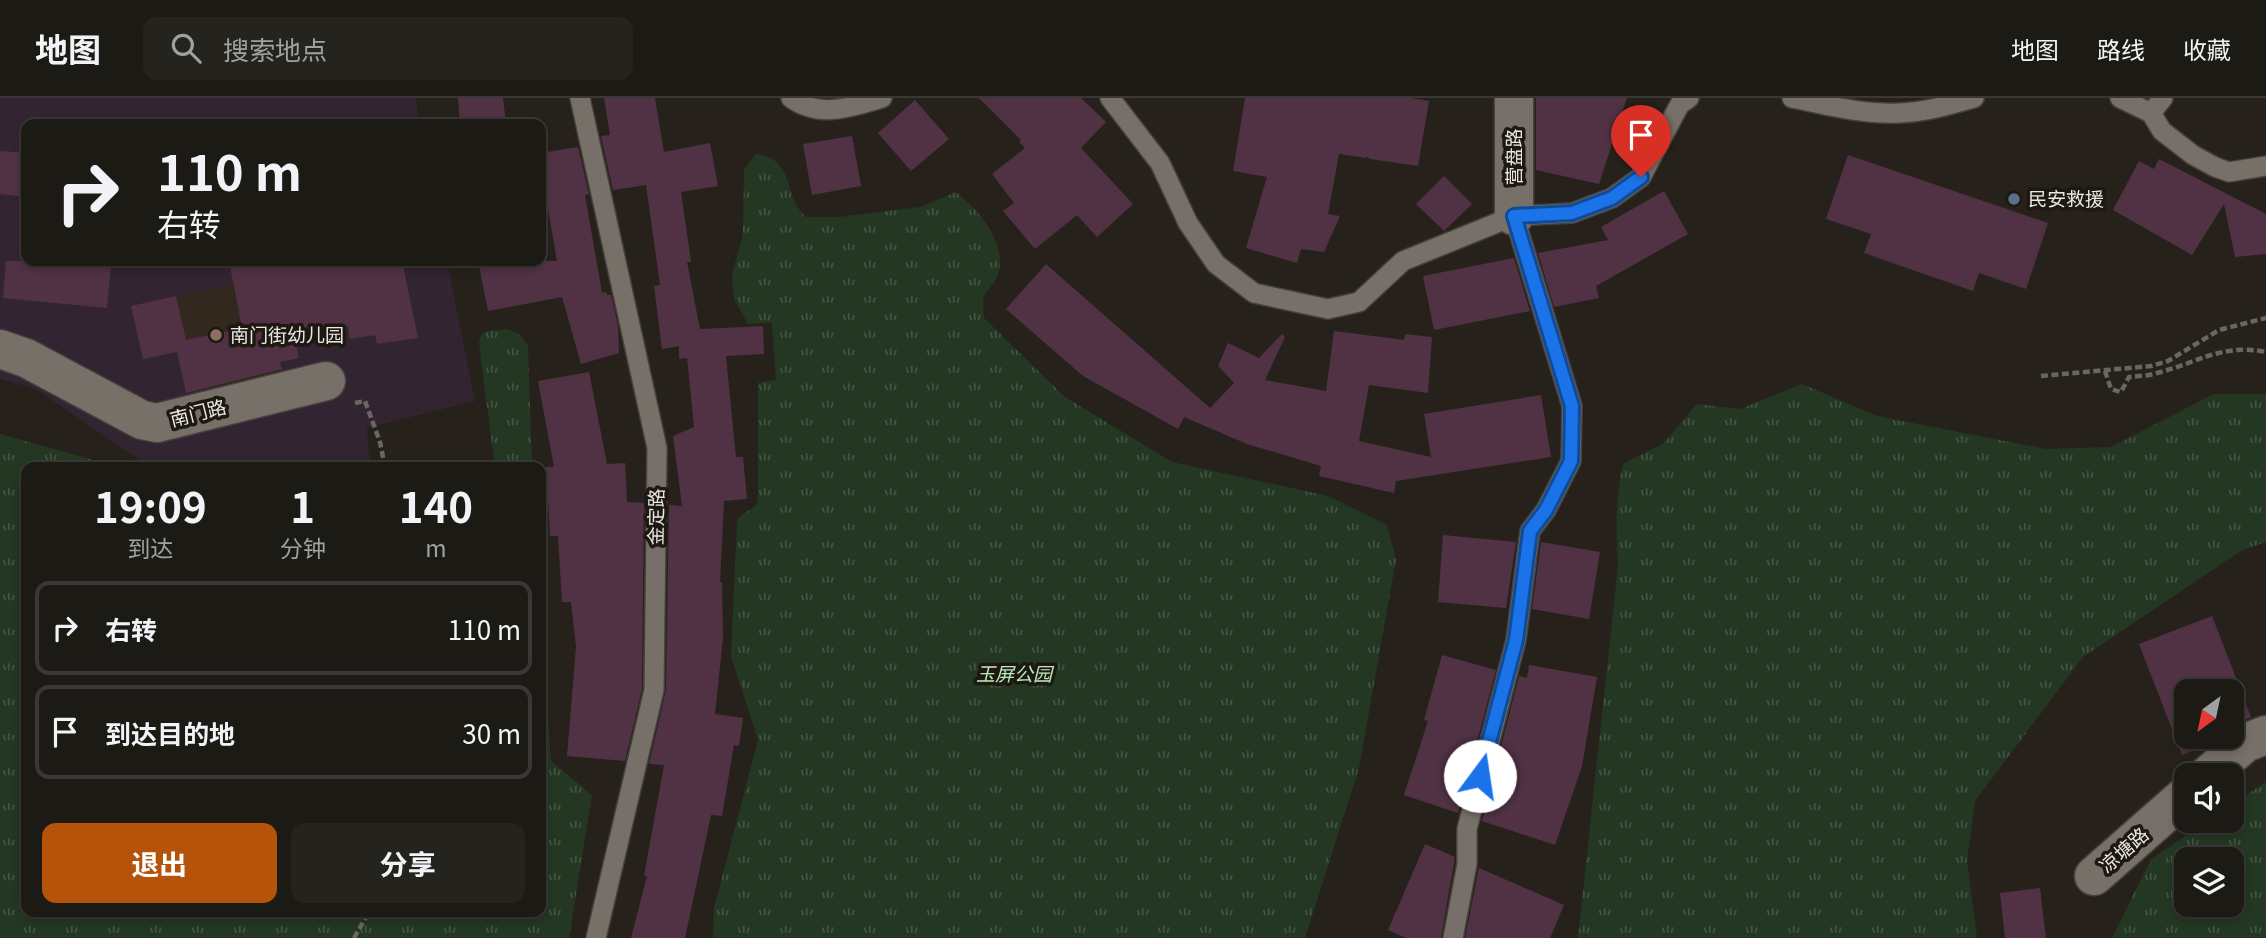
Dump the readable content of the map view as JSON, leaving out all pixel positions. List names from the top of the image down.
{
  "streets": {
    "street": ["营盘路", "南门路", "凉塘路"],
    "lane": ["金定路"]
  },
  "parks": ["玉屏公园"],
  "places": ["民安救援", "南门街幼儿园"],
  "north": "bottom left",
  "page": {
    "header": "地图",
    "search": "搜索地点",
    "nav": ["地图", "路线", "收藏"],
    "turn": ["110 m", "右转"],
    "eta": [
      "19:09",
      "到达",
      "1",
      "分钟",
      "140",
      "m"
    ],
    "list": [
      {
        "name": "右转",
        "value": "110 m"
      },
      {
        "name": "到达目的地",
        "value": "30 m"
      }
    ],
    "buttons": ["退出", "分享"]
  }
}
